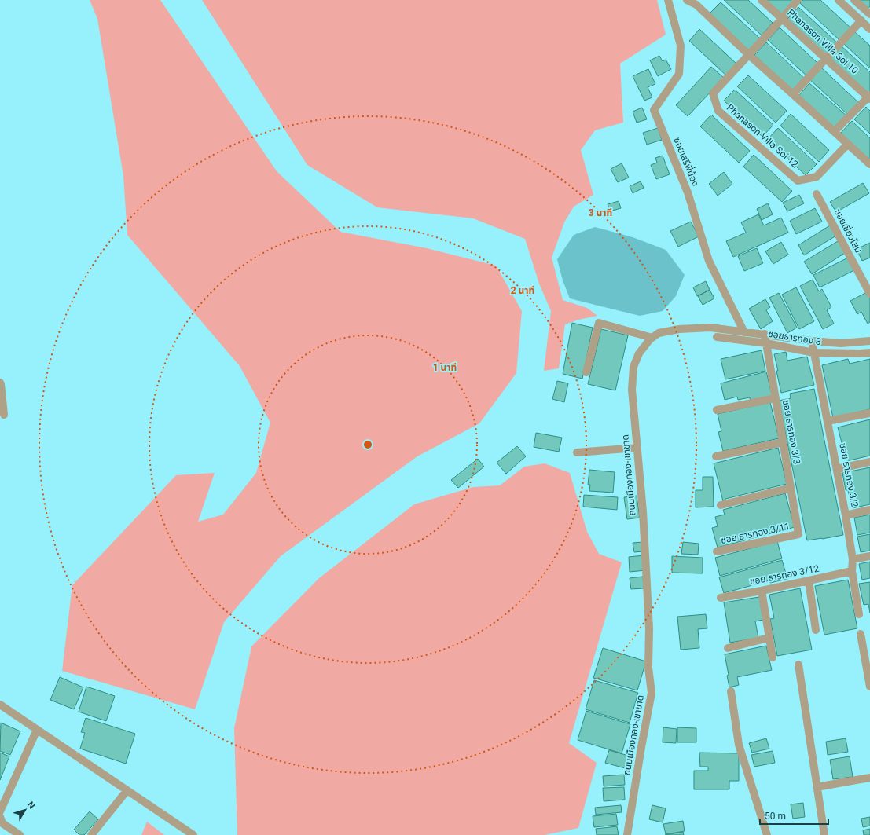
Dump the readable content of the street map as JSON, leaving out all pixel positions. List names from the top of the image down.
{
  "streets": {
    "street": [
      "Phanason Villa Soi 10",
      "Phanason Villa Soi 12",
      "ซอยเสรีพี่น้อง",
      "ซอยเชี่ยวโสม",
      "ซอยธารทอง 3",
      "ซอย ธารทอง 3/3",
      "ถนนเมืองทอง-เขาขาด",
      "ซอย ธารทอง 3/2",
      "ซอย ธารทอง 3/11",
      "ซอย ธารทอง 3/12"
    ]
  },
  "crossings": [
    ["ซอยเสรีพี่น้อง", "ถนนเมืองทอง-เขาขาด"],
    ["ซอยธารทอง 3", "ซอย ธารทอง 3/3"],
    ["ซอยธารทอง 3", "ซอย ธารทอง 3/2"],
    ["ซอย ธารทอง 3/3", "ถนนเมืองทอง-เขาขาด"],
    ["ซอย ธารทอง 3/3", "ซอย ธารทอง 3/11"],
    ["ถนนเมืองทอง-เขาขาด", "ซอย ธารทอง 3/2"],
    ["ซอย ธารทอง 3/2", "ซอย ธารทอง 3/12"]
  ],
  "scale_bar": "50 m",
  "north": "top right",
  "rings": ["3 นาที", "2 นาที", "1 นาที"]
}
